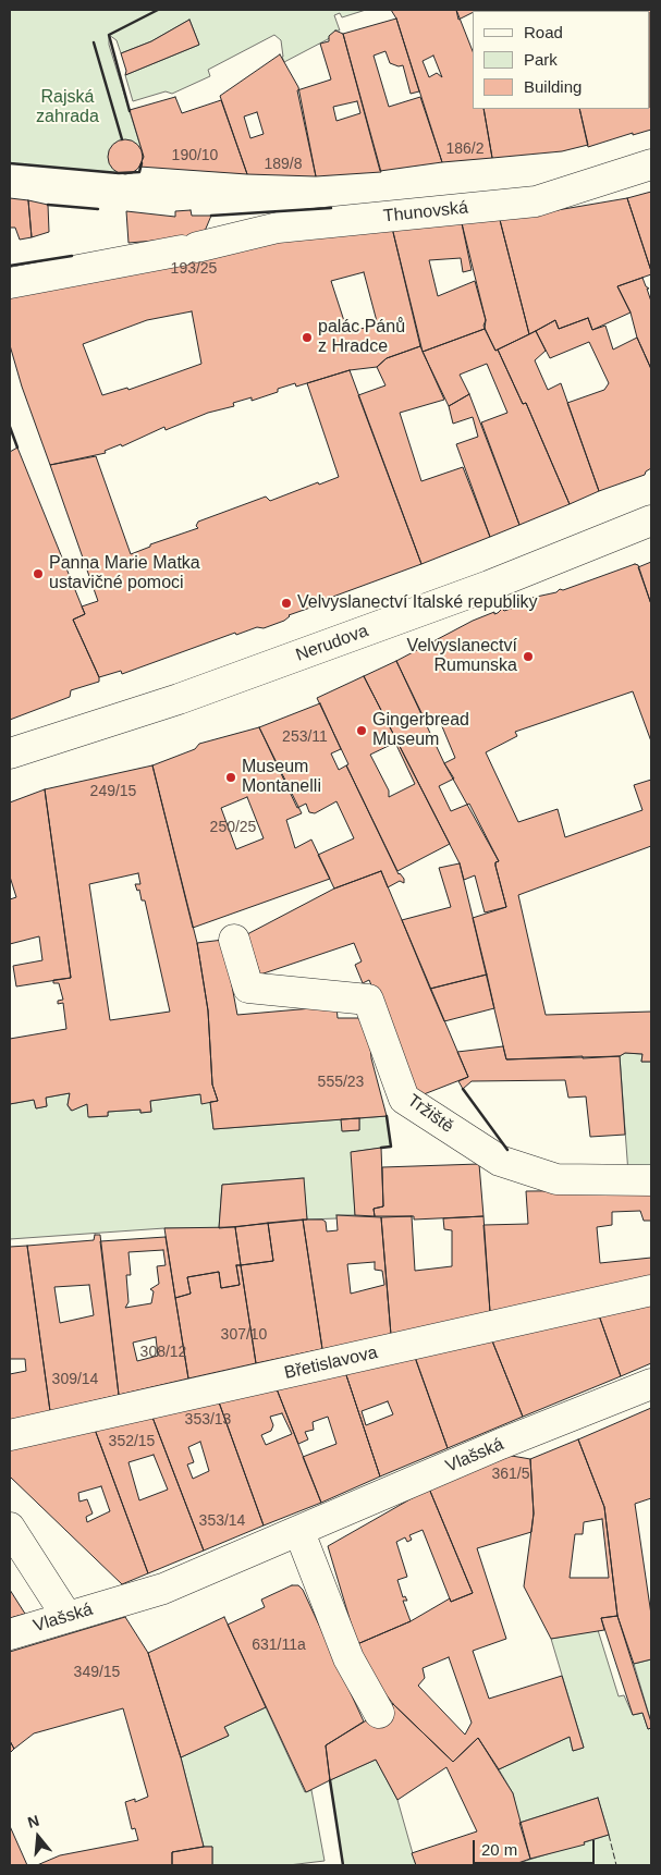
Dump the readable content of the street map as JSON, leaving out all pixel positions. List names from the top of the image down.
{
  "streets": {
    "street": [
      "Thunovská",
      "Nerudova",
      "Tržiště",
      "Břetislavova",
      "Vlašská"
    ]
  },
  "parks": ["Rajská zahrada"],
  "places": [
    "palác Pánů z Hradce",
    "Panna Marie Matka ustavičné pomoci",
    "Velvyslanectví Italské republiky",
    "Velvyslanectví Rumunska",
    "Gingerbread Museum",
    "Museum Montanelli"
  ],
  "house_numbers": [
    "186/2",
    "190/10",
    "189/8",
    "193/25",
    "253/11",
    "249/15",
    "250/25",
    "555/23",
    "307/10",
    "308/12",
    "309/14",
    "353/13",
    "352/15",
    "361/5",
    "353/14",
    "631/11a",
    "349/15"
  ],
  "legend": ["Road", "Park", "Building"],
  "scale_bar": "20 m",
  "north": "top"
}
